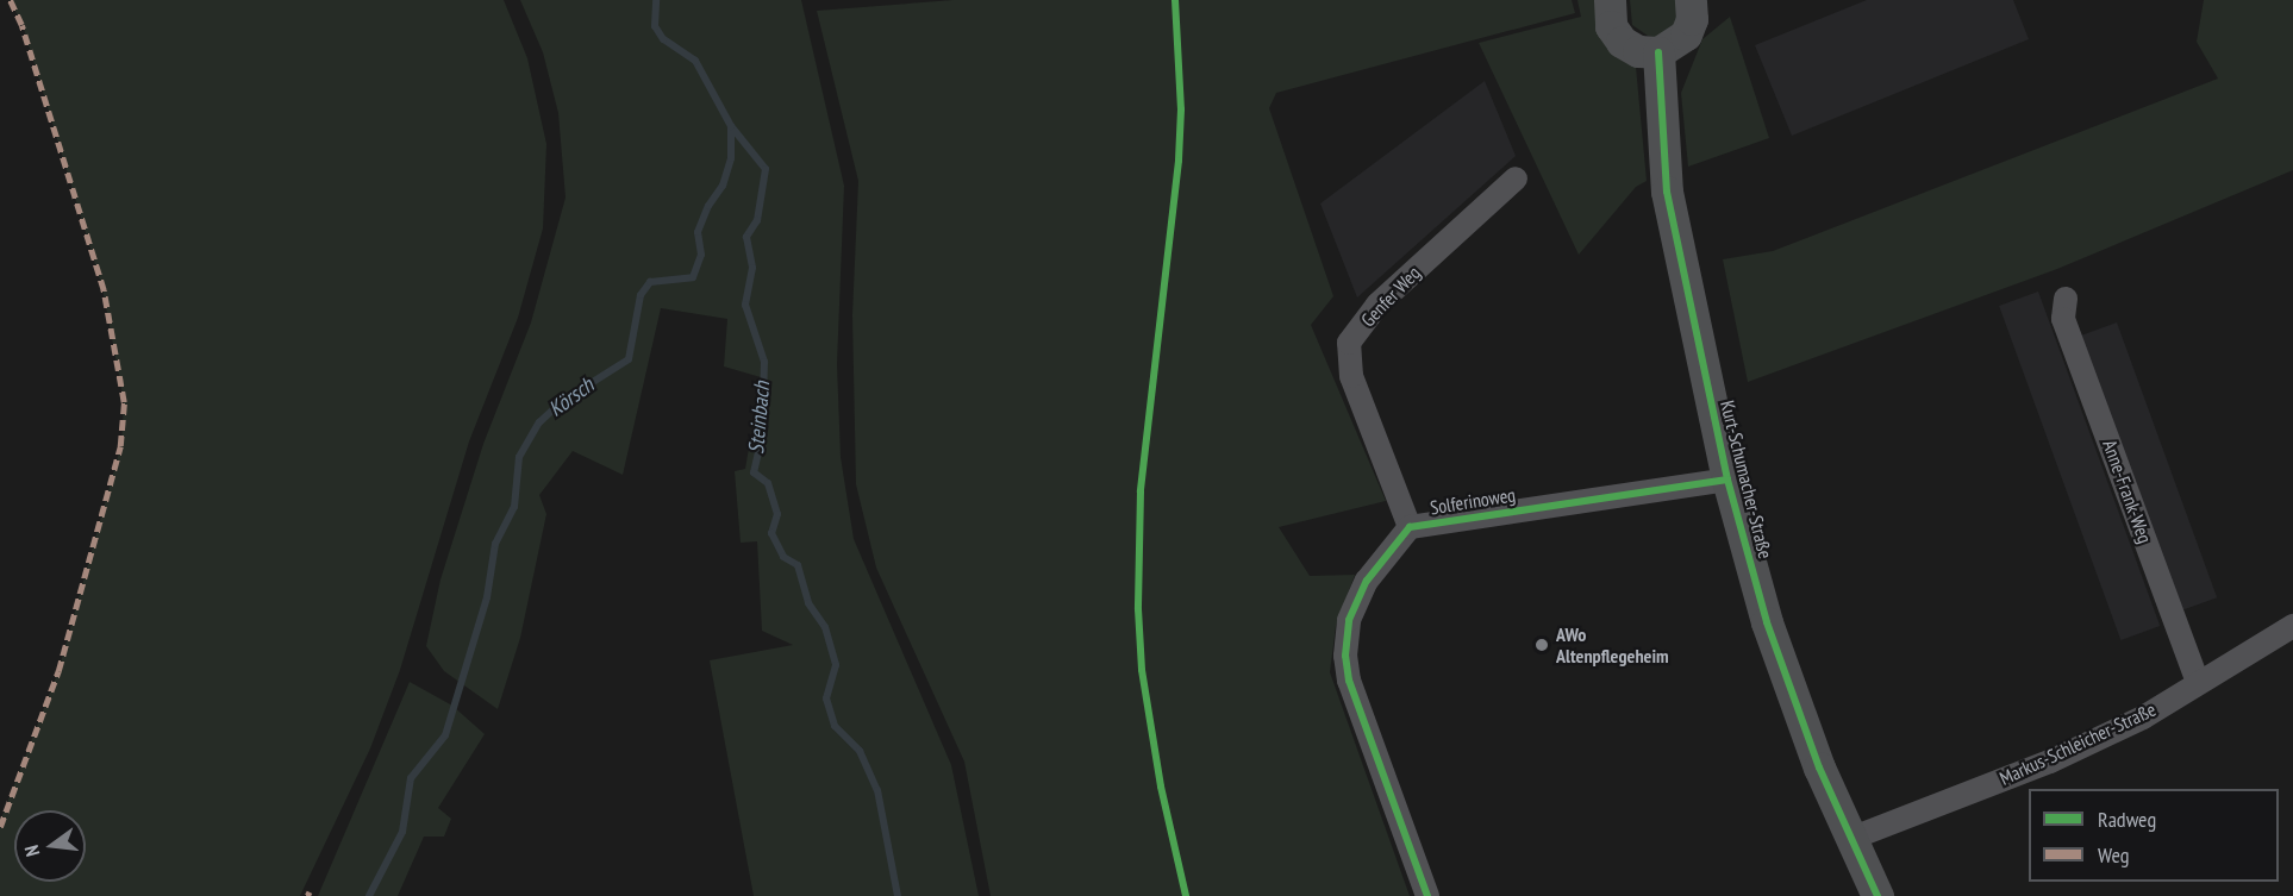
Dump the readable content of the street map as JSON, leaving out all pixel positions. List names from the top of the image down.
{
  "streets": {
    "street": [
      "Genfer Weg",
      "Kurt-Schumacher-Straße",
      "Anne-Frank-Weg",
      "Solferinoweg",
      "Markus-Schleicher-Straße"
    ]
  },
  "crossings": [
    ["Genfer Weg", "Solferinoweg"],
    ["Kurt-Schumacher-Straße", "Solferinoweg"],
    ["Kurt-Schumacher-Straße", "Markus-Schleicher-Straße"],
    ["Anne-Frank-Weg", "Markus-Schleicher-Straße"]
  ],
  "water": ["Körsch", "Steinbach"],
  "places": ["AWo Altenpflegeheim"],
  "legend": ["Radweg", "Weg"],
  "north": "left"
}
